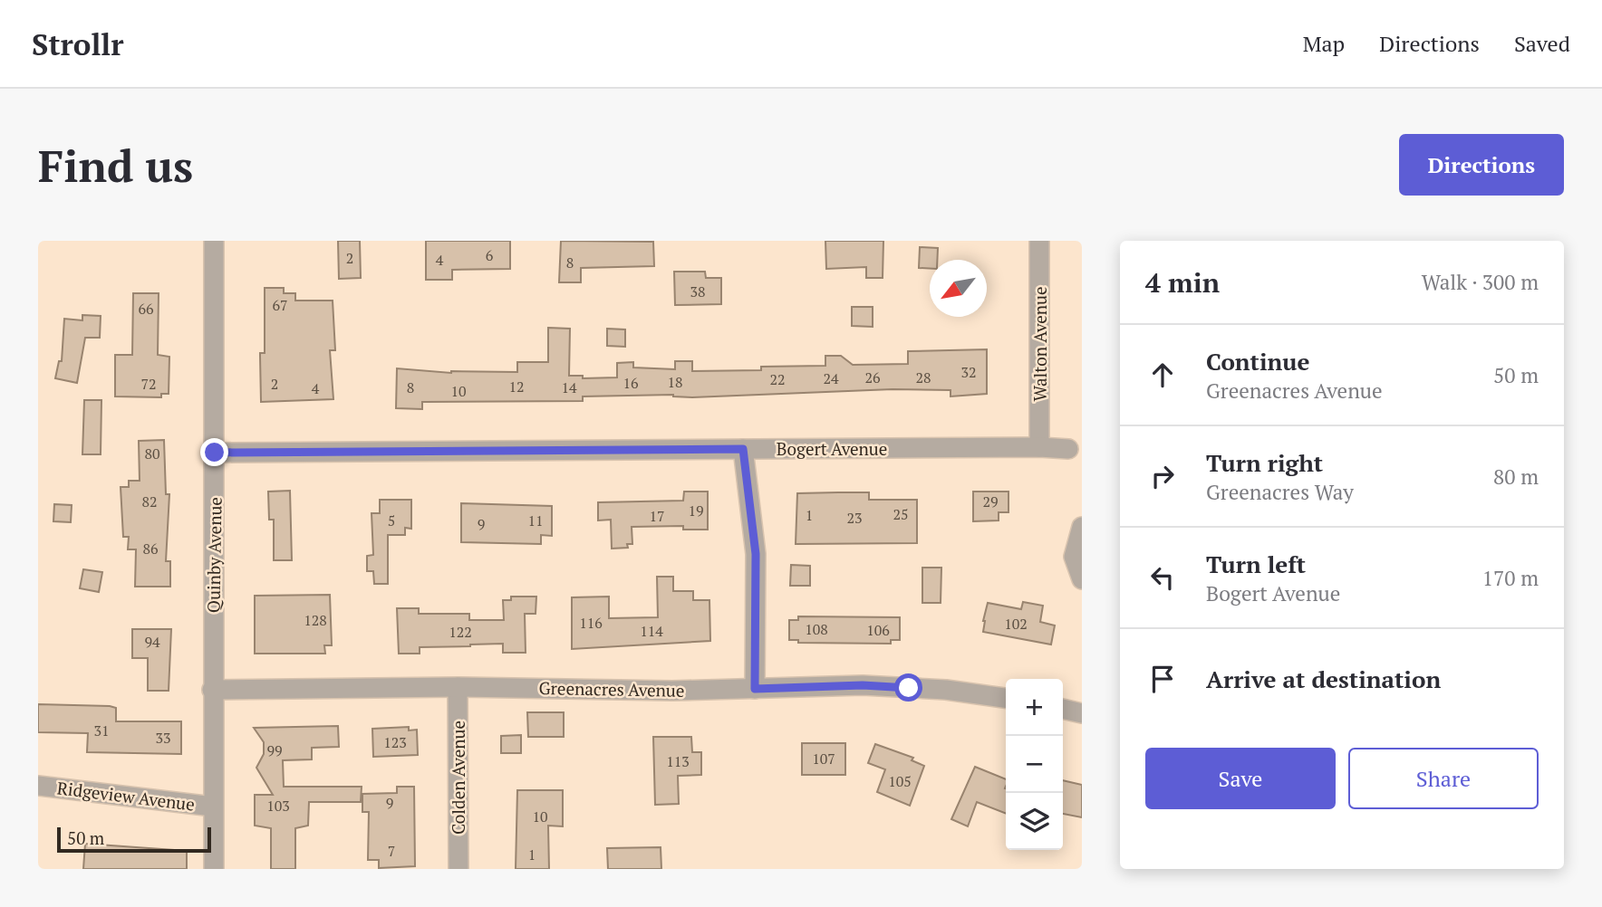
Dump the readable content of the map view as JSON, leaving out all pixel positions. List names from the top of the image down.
{
  "streets": {
    "street": [
      "Walton Avenue",
      "Bogert Avenue",
      "Quinby Avenue",
      "Greenacres Avenue",
      "Colden Avenue",
      "Ridgeview Avenue"
    ]
  },
  "crossings": [
    ["Walton Avenue", "Bogert Avenue"],
    ["Bogert Avenue", "Quinby Avenue"],
    ["Quinby Avenue", "Greenacres Avenue"],
    ["Quinby Avenue", "Ridgeview Avenue"],
    ["Greenacres Avenue", "Colden Avenue"]
  ],
  "house_numbers": [
    "6",
    "2",
    "4",
    "8",
    "38",
    "67",
    "66",
    "32",
    "26",
    "28",
    "24",
    "22",
    "18",
    "16",
    "72",
    "2",
    "12",
    "8",
    "14",
    "4",
    "10",
    "80",
    "82",
    "29",
    "19",
    "25",
    "1",
    "17",
    "23",
    "5",
    "11",
    "9",
    "86",
    "128",
    "116",
    "102",
    "108",
    "106",
    "114",
    "122",
    "94",
    "31",
    "33",
    "123",
    "99",
    "107",
    "113",
    "105",
    "9",
    "103",
    "10",
    "7",
    "1"
  ],
  "scale_bar": "50 m",
  "north": "bottom left",
  "page": {
    "header": "Strollr",
    "nav": ["Map", "Directions", "Saved"],
    "buttons": [
      "Directions",
      ["Save", "Share"]
    ],
    "title": "Find us",
    "heading": ["4 min", "Walk · 300 m"],
    "list": [
      ["Continue", "Greenacres Avenue", "50 m"],
      ["Turn right", "Greenacres Way", "80 m"],
      ["Turn left", "Bogert Avenue", "170 m"],
      "Arrive at destination"
    ],
    "map_buttons": ["+", "−"],
    "scale": "50 m"
  }
}
